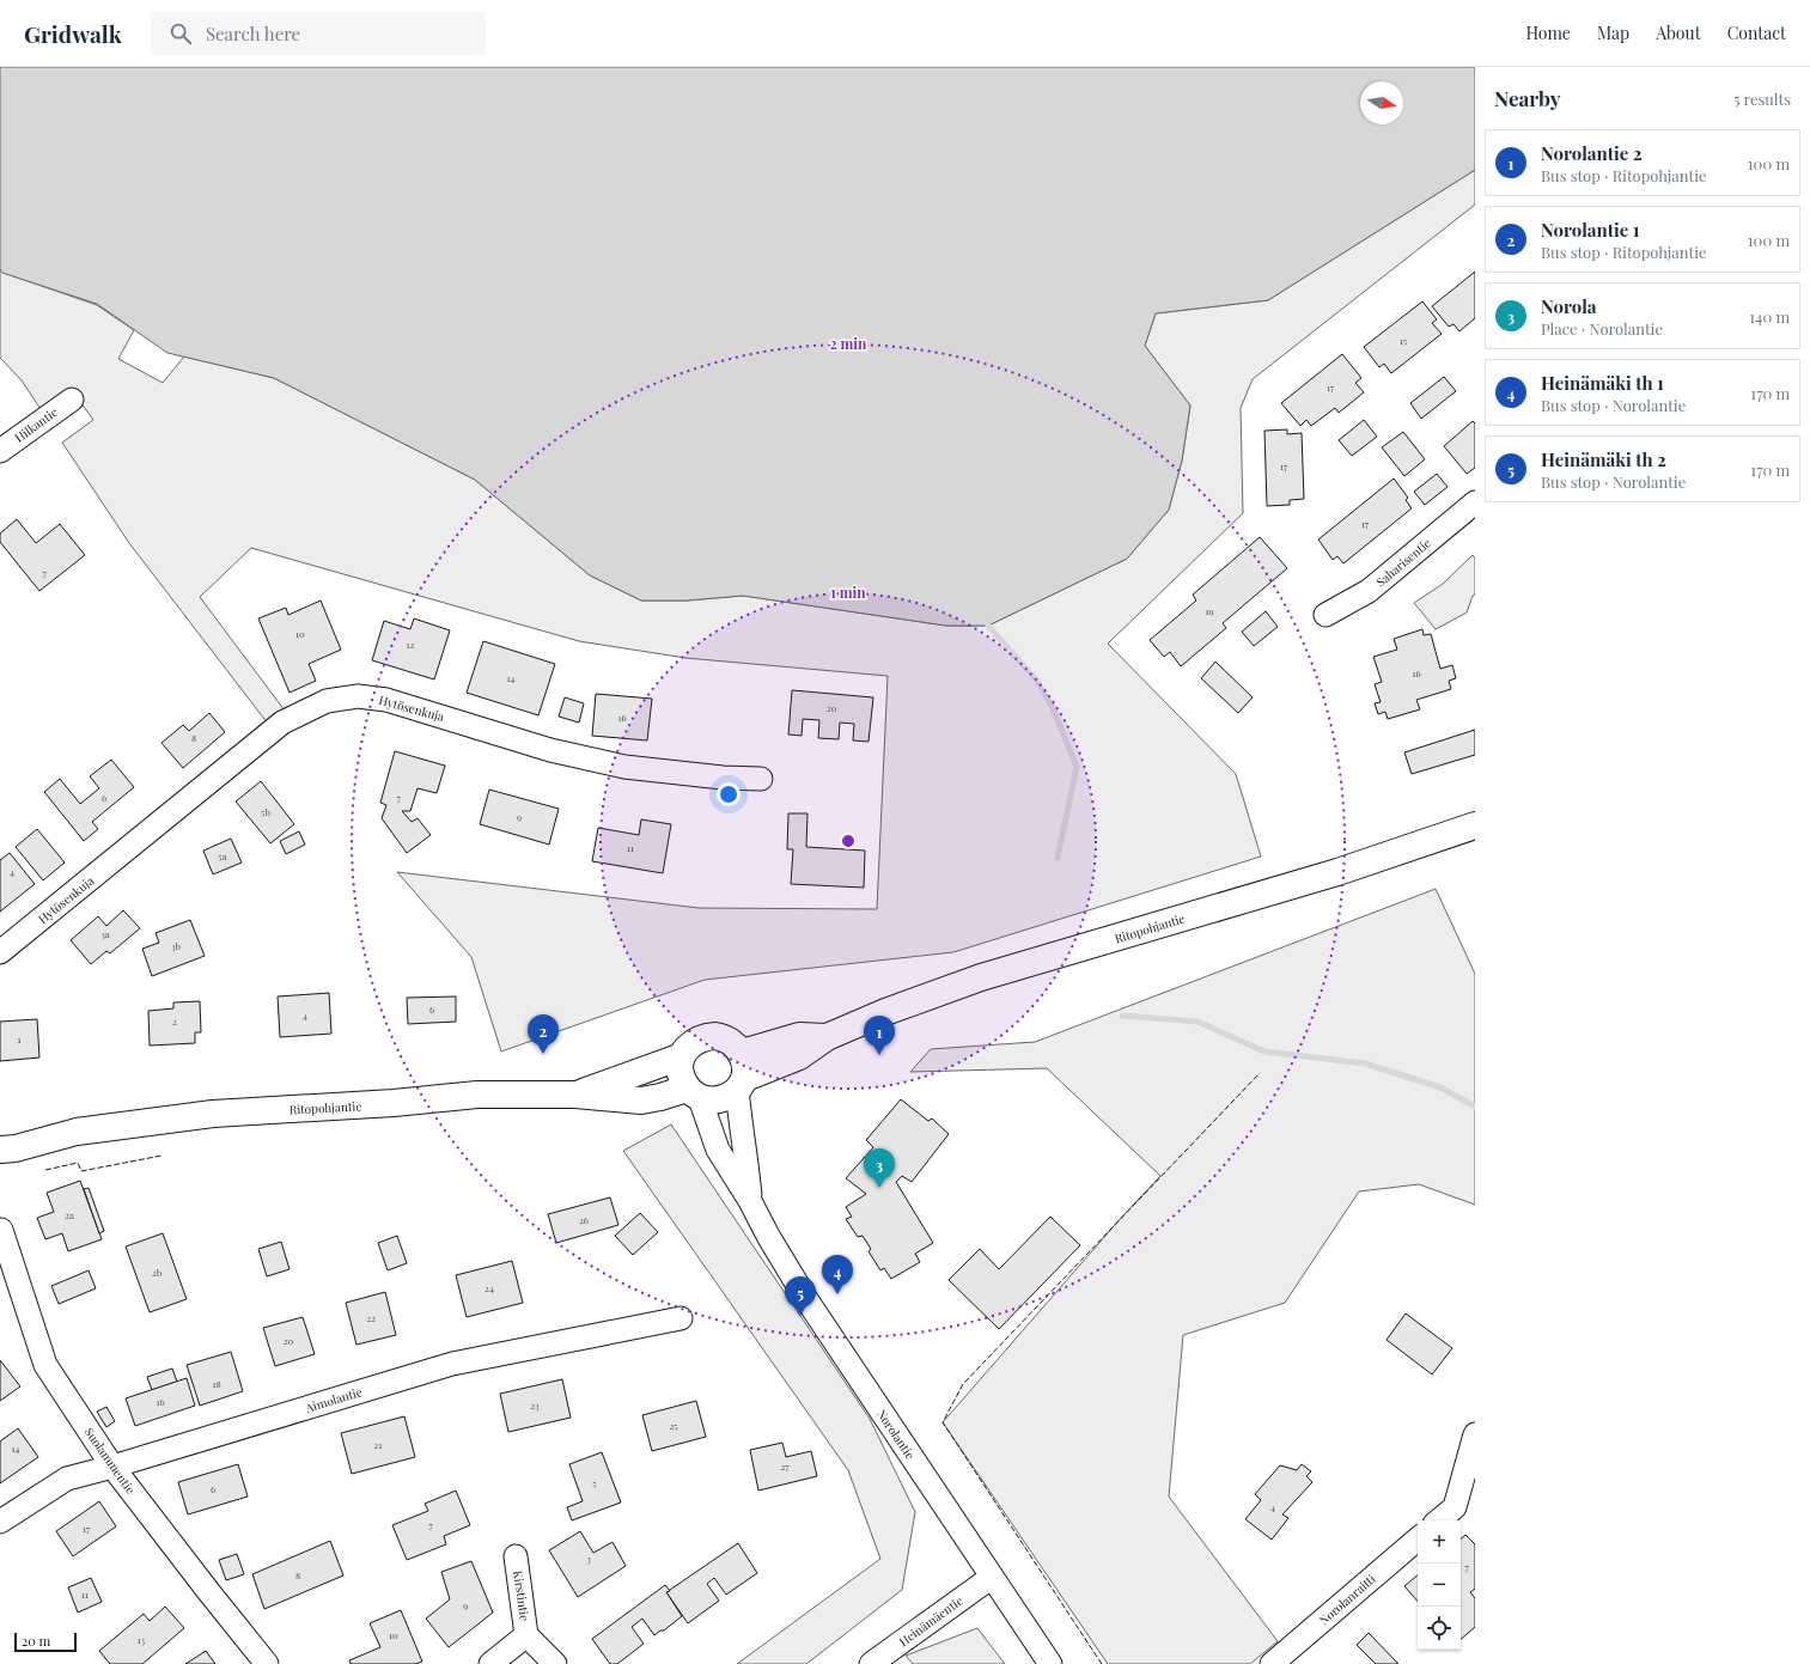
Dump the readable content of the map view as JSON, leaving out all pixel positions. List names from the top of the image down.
{
  "streets": {
    "main road": ["Ritopohjantie"],
    "street": [
      "Hilkantie",
      "Saharisentie",
      "Hytösenkuja",
      "Aimolantie",
      "Norolantie",
      "Suolammentie",
      "Kirstintie",
      "Norolanraitti",
      "Heinämäentie"
    ]
  },
  "crossings": [
    ["Ritopohjantie", "Norolantie"],
    ["Aimolantie", "Suolammentie"],
    ["Norolantie", "Heinämäentie"]
  ],
  "house_numbers": [
    "15",
    "17",
    "17",
    "17",
    "7",
    "19",
    "10",
    "12",
    "16",
    "14",
    "20",
    "16",
    "8",
    "6",
    "7",
    "5b",
    "9",
    "11",
    "5a",
    "4",
    "3a",
    "3b",
    "6",
    "4",
    "2",
    "1",
    "2a",
    "26",
    "2b",
    "24",
    "22",
    "20",
    "18",
    "16",
    "23",
    "25",
    "21",
    "14",
    "27",
    "5",
    "6",
    "4",
    "7",
    "17",
    "3",
    "7",
    "8",
    "11",
    "9",
    "10",
    "13"
  ],
  "scale_bar": "20 m",
  "north": "right",
  "page": {
    "header": "Gridwalk",
    "search": "Search here",
    "nav": [
      "Home",
      "Map",
      "About",
      "Contact"
    ],
    "heading": ["Nearby", "5 results"],
    "list": [
      {
        "mark": "1",
        "name": "Norolantie 2",
        "note": "Bus stop · Ritopohjantie",
        "value": "100 m"
      },
      {
        "mark": "2",
        "name": "Norolantie 1",
        "note": "Bus stop · Ritopohjantie",
        "value": "100 m"
      },
      {
        "mark": "3",
        "name": "Norola",
        "note": "Place · Norolantie",
        "value": "140 m"
      },
      {
        "mark": "4",
        "name": "Heinämäki th 1",
        "note": "Bus stop · Norolantie",
        "value": "170 m"
      },
      {
        "mark": "5",
        "name": "Heinämäki th 2",
        "note": "Bus stop · Norolantie",
        "value": "170 m"
      }
    ],
    "pins": [
      "2",
      "1",
      "3",
      "4",
      "5"
    ],
    "map_buttons": ["+", "−"],
    "scale": "20 m"
  },
  "rings": ["2 min", "1 min"]
}
